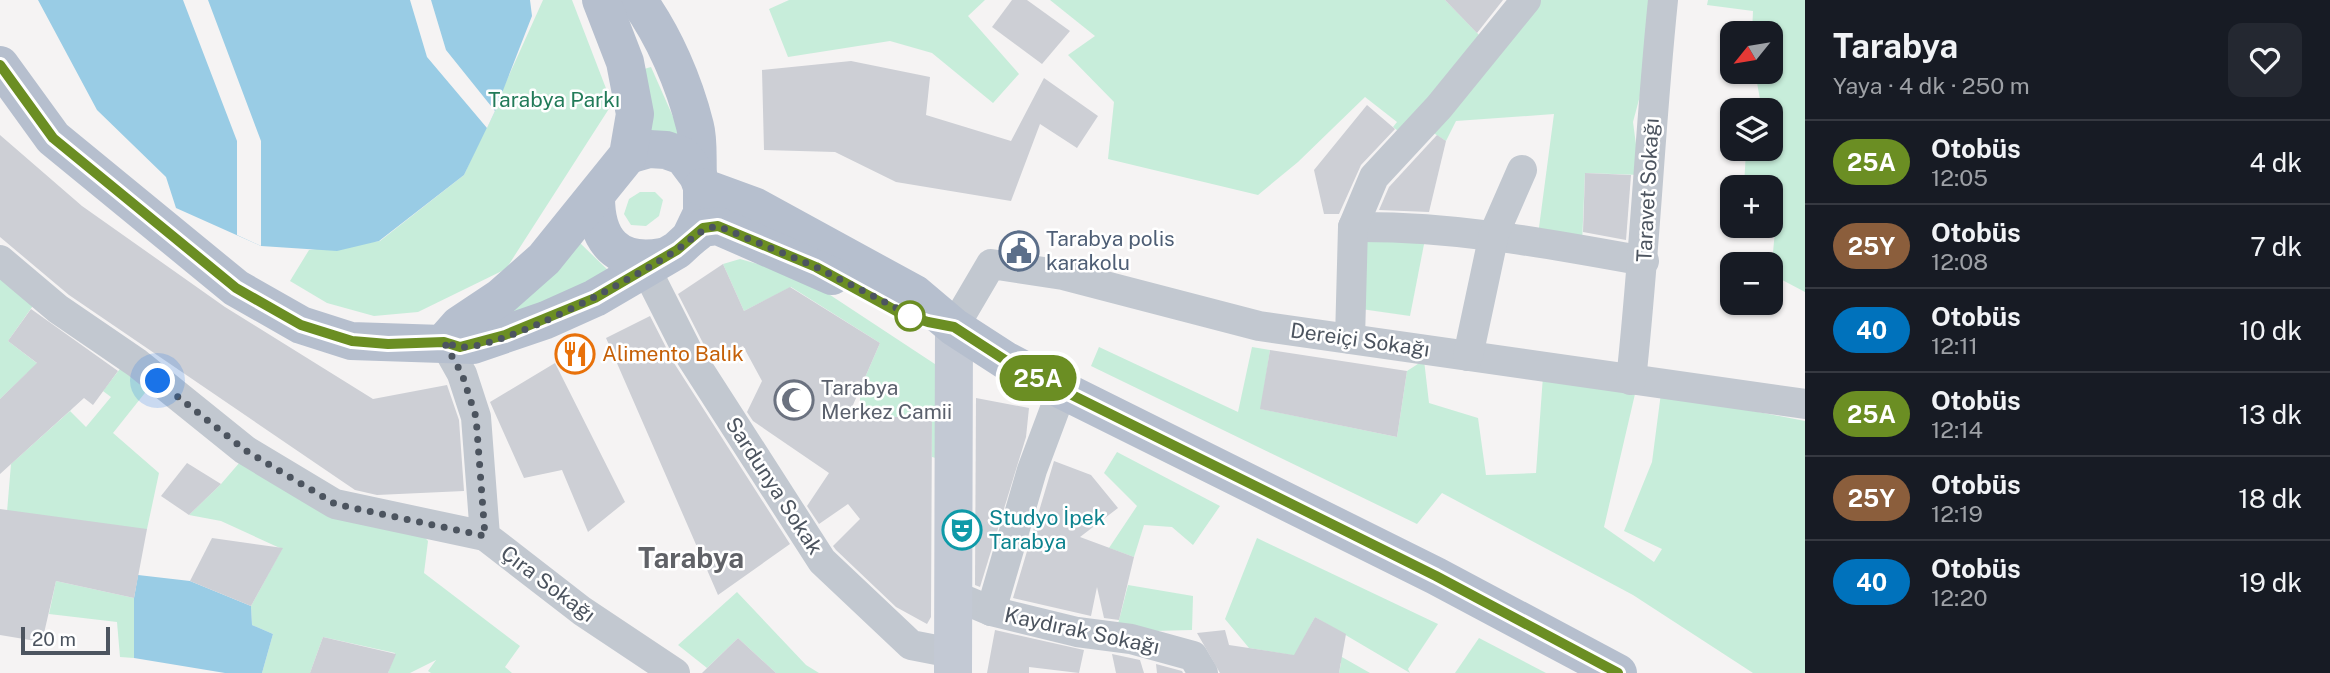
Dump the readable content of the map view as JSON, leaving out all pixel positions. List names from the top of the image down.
{
  "streets": {
    "street": [
      "Taravet Sokağı",
      "Dereiçi Sokağı",
      "Sardunya Sokak",
      "Çıra Sokağı",
      "Kaydırak Sokağı"
    ]
  },
  "crossings": [
    ["Taravet Sokağı", "Dereiçi Sokağı"]
  ],
  "districts": ["Tarabya"],
  "parks": ["Tarabya Parkı"],
  "places": {
    "public building": ["Tarabya polis karakolu"],
    "restaurant": ["Alimento Balık"],
    "mosque": ["Tarabya Merkez Camii"],
    "theatre": ["Studyo İpek Tarabya"]
  },
  "lines": ["bus line 25A"],
  "scale_bar": "20 m",
  "north": "bottom left",
  "page": {
    "on_map": "25A",
    "heading": ["Tarabya", "Yaya · 4 dk · 250 m"],
    "map_buttons": ["+", "−"],
    "list": [
      {
        "mark": "25A",
        "name": "Otobüs",
        "note": "12:05",
        "value": "4 dk"
      },
      {
        "mark": "25Y",
        "name": "Otobüs",
        "note": "12:08",
        "value": "7 dk"
      },
      {
        "mark": "40",
        "name": "Otobüs",
        "note": "12:11",
        "value": "10 dk"
      },
      {
        "mark": "25A",
        "name": "Otobüs",
        "note": "12:14",
        "value": "13 dk"
      },
      {
        "mark": "25Y",
        "name": "Otobüs",
        "note": "12:19",
        "value": "18 dk"
      },
      {
        "mark": "40",
        "name": "Otobüs",
        "note": "12:20",
        "value": "19 dk"
      }
    ],
    "scale": "20 m"
  }
}
